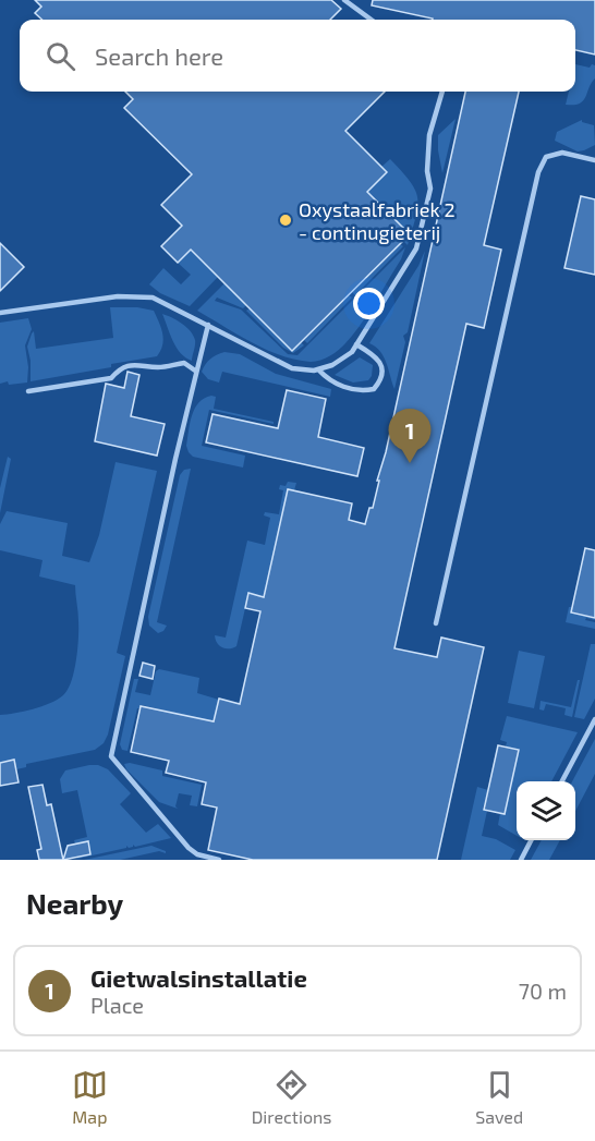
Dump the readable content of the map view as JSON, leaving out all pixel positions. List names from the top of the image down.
{
  "places": ["Oxystaalfabriek 2 - continugieterij"],
  "page": {
    "search": "Search here",
    "pins": "1",
    "heading": "Nearby",
    "list": [
      {
        "mark": "1",
        "name": "Gietwalsinstallatie",
        "note": "Place",
        "value": "70 m"
      }
    ],
    "nav": ["Map", "Directions", "Saved"]
  }
}
